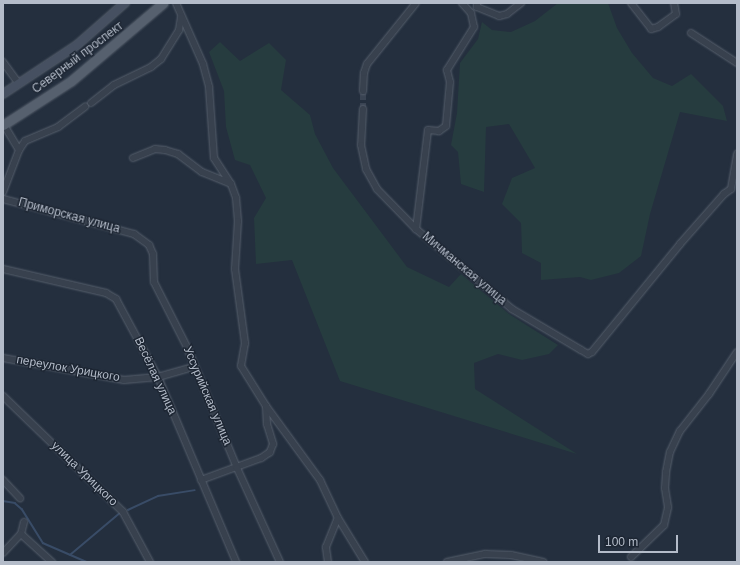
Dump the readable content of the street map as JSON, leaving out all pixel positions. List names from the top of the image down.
{
  "streets": {
    "main road": ["Северный проспект"],
    "street": [
      "Приморская улица",
      "Мичманская улица",
      "переулок Урицкого",
      "Весёлая улица",
      "Уссурийская улица",
      "улица Урицкого"
    ]
  },
  "crossings": [
    ["Приморская улица", "Уссурийская улица"],
    ["переулок Урицкого", "Весёлая улица"],
    ["переулок Урицкого", "Уссурийская улица"]
  ],
  "scale_bar": "100 m"
}
